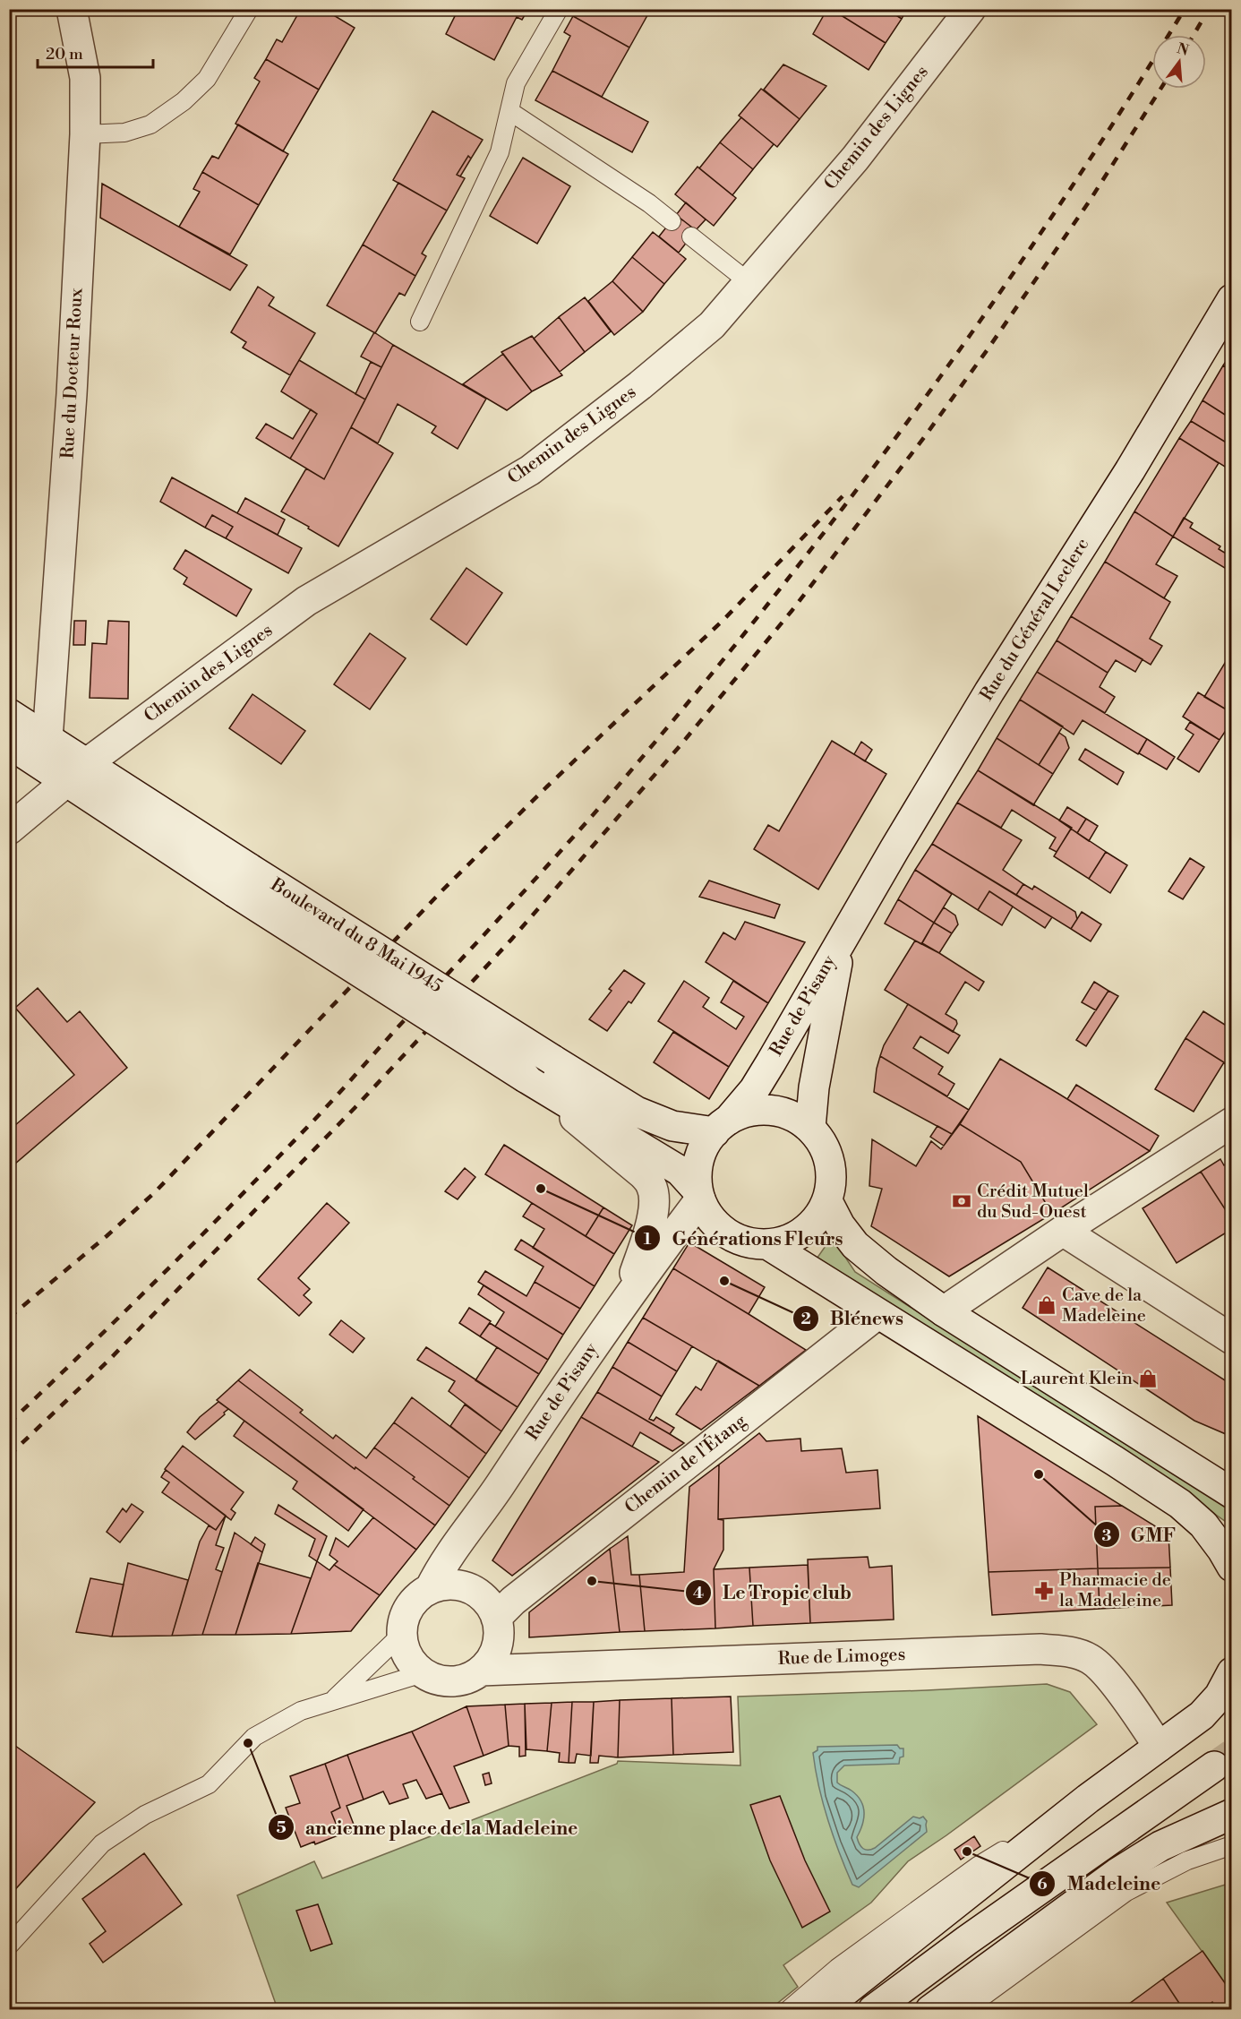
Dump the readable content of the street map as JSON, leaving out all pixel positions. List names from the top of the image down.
{
  "streets": {
    "street": [
      "Chemin des Lignes",
      "Rue du Docteur Roux",
      "Rue du Général Leclerc",
      "Boulevard du 8 Mai 1945",
      "Rue de Pisany",
      "Chemin de l'Étang",
      "Rue de Limoges"
    ]
  },
  "crossings": [
    ["Chemin des Lignes", "Boulevard du 8 Mai 1945"],
    ["Rue du Docteur Roux", "Boulevard du 8 Mai 1945"],
    ["Rue du Général Leclerc", "Rue de Pisany"],
    ["Boulevard du 8 Mai 1945", "Rue de Pisany"],
    ["Rue de Pisany", "Chemin de l'Étang"],
    ["Rue de Pisany", "Rue de Limoges"],
    ["Chemin de l'Étang", "Rue de Limoges"]
  ],
  "places": {
    "other": [
      "Générations Fleurs",
      "Blénews",
      "GMF",
      "Le Tropic club",
      "ancienne place de la Madeleine",
      "Madeleine"
    ],
    "bank": ["Crédit Mutuel du Sud-Ouest"],
    "shop": ["Cave de la Madeleine", "Laurent Klein"],
    "pharmacy": ["Pharmacie de la Madeleine"]
  },
  "scale_bar": "20 m",
  "north": "top"
}
